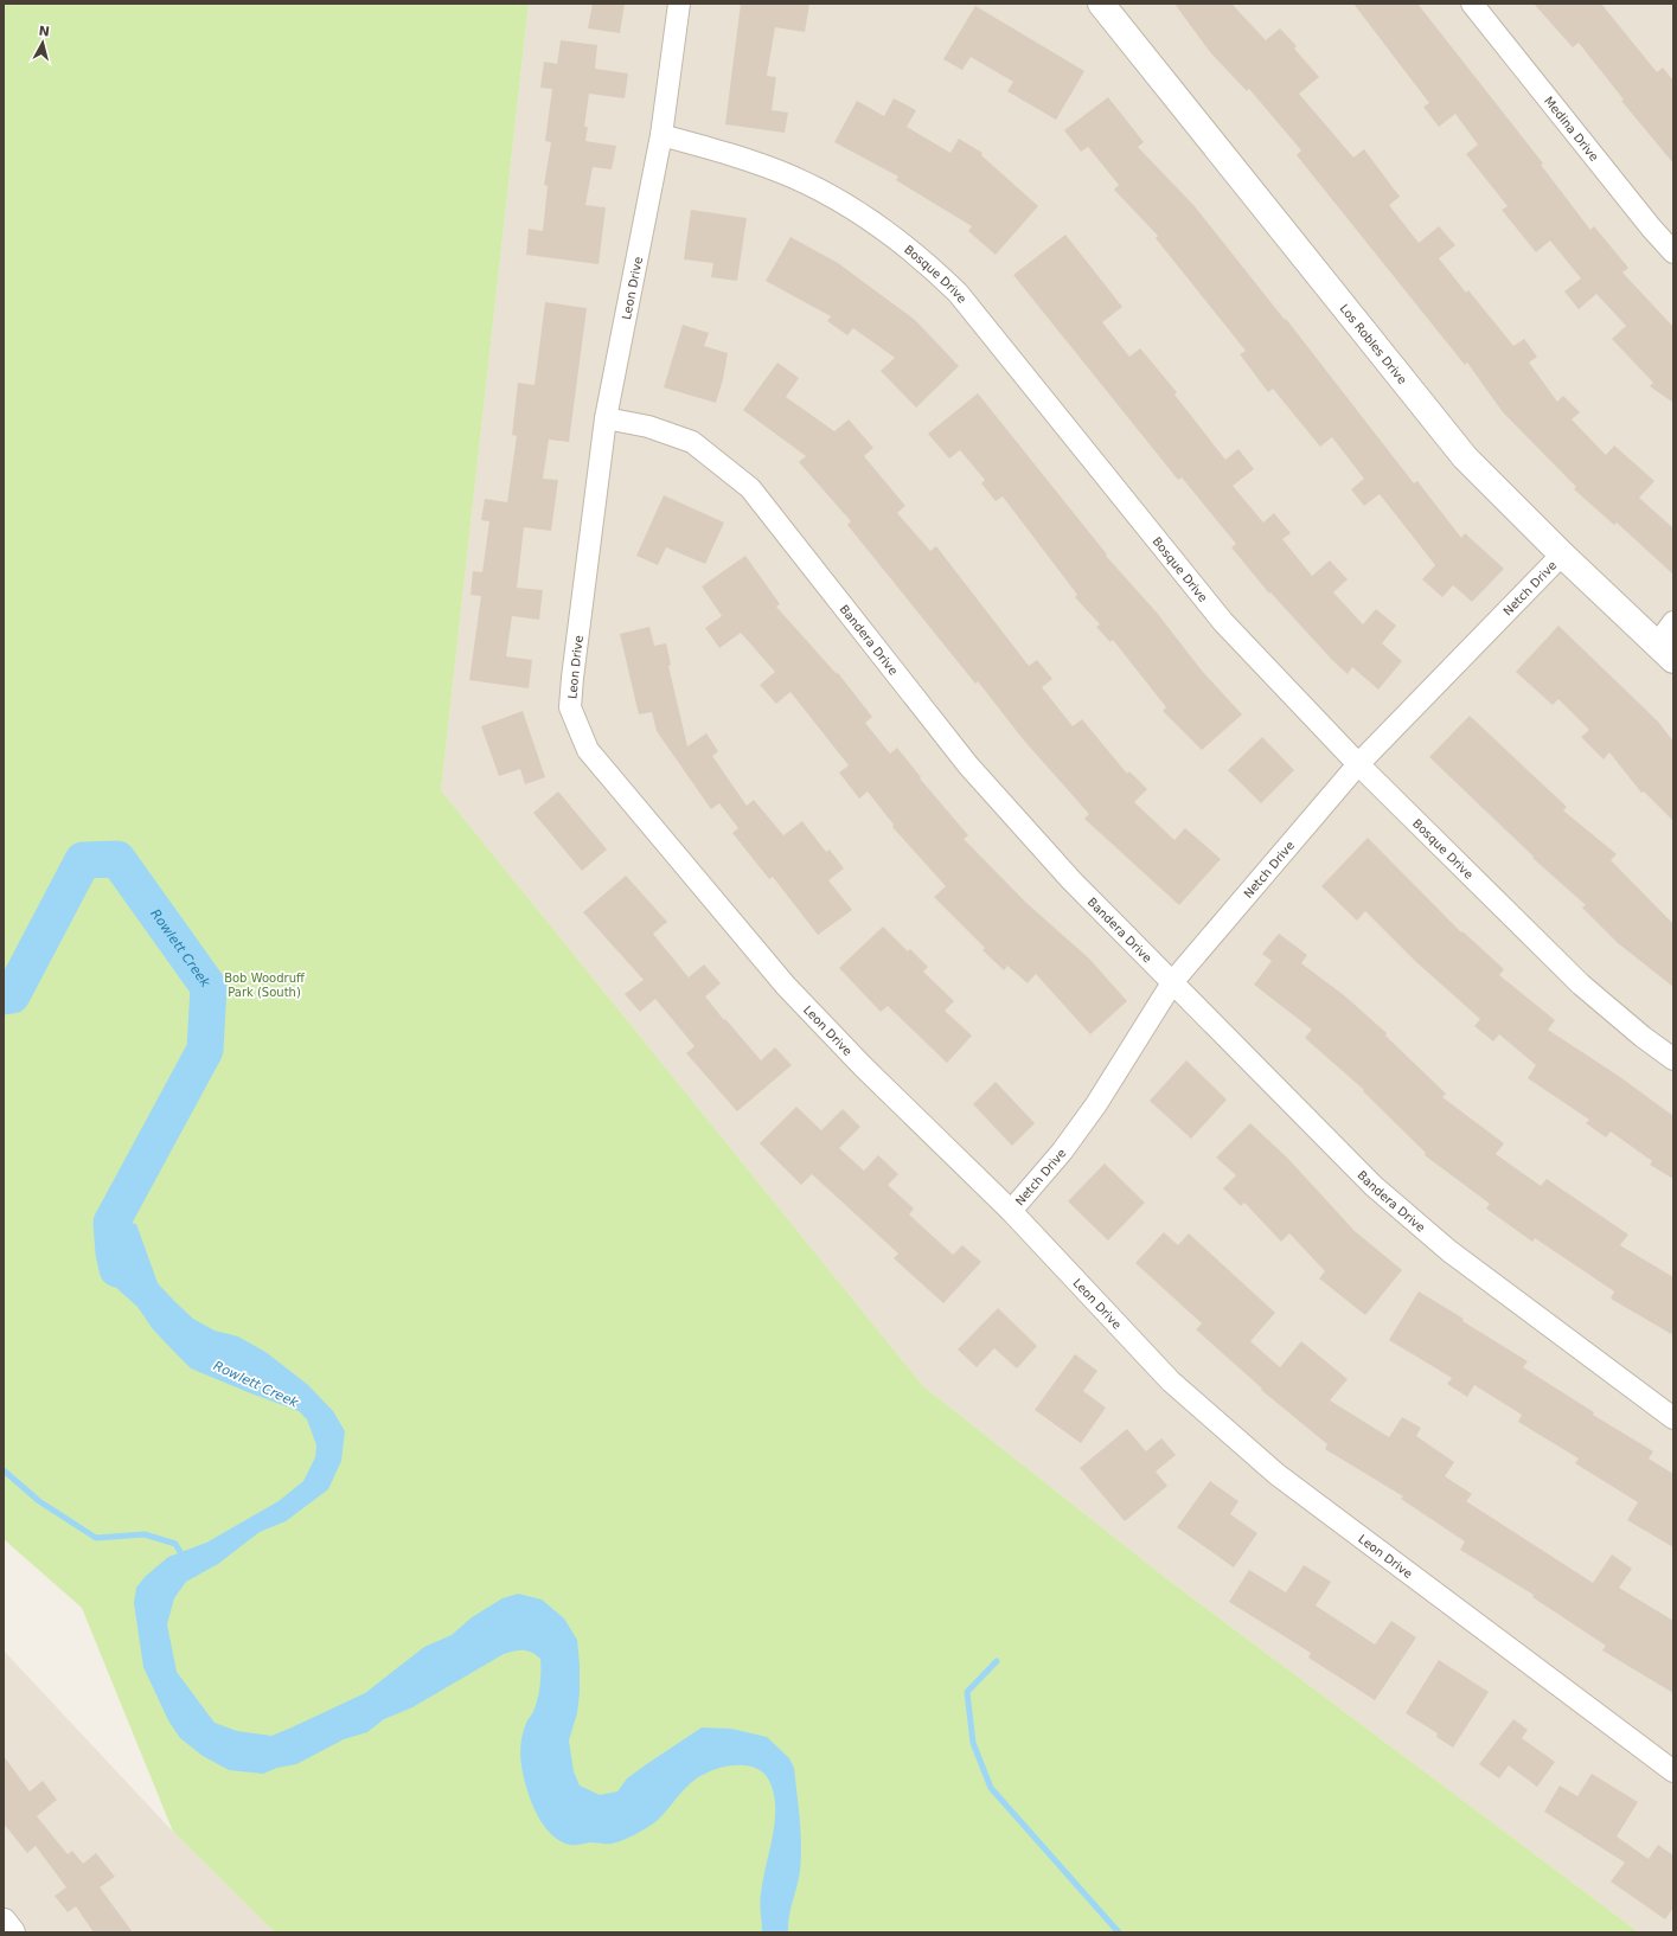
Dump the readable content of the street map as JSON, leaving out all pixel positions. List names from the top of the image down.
{
  "streets": {
    "street": [
      "Medina Drive",
      "Bosque Drive",
      "Leon Drive",
      "Los Robles Drive",
      "Netch Drive",
      "Bandera Drive"
    ]
  },
  "crossings": [
    ["Bosque Drive", "Leon Drive"],
    ["Bosque Drive", "Netch Drive"],
    ["Leon Drive", "Netch Drive"],
    ["Leon Drive", "Bandera Drive"],
    ["Los Robles Drive", "Netch Drive"],
    ["Netch Drive", "Bandera Drive"]
  ],
  "water": ["Rowlett Creek"],
  "parks": ["Bob Woodruff Park (South)"],
  "north": "top"
}
